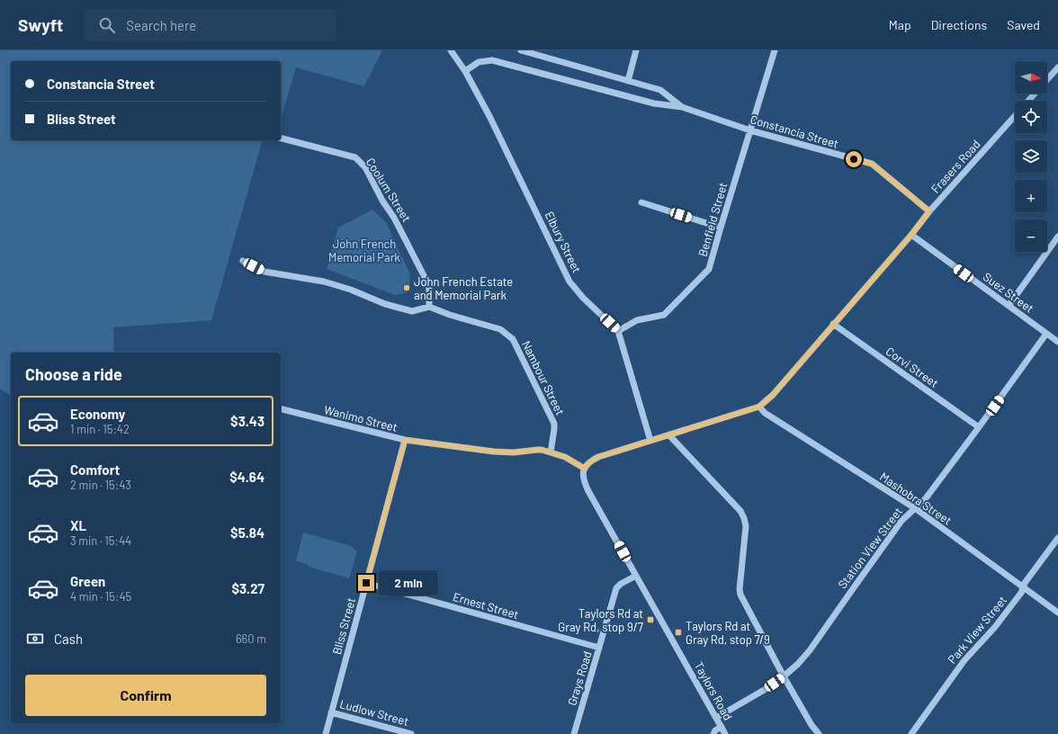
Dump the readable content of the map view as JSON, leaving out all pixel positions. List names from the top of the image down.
{
  "streets": {
    "street": [
      "Constancia Street",
      "Frasers Road",
      "Coolum Street",
      "Benfield Street",
      "Elbury Street",
      "Suez Street",
      "Corvi Street",
      "Nambour Street",
      "Wanimo Street",
      "Mashobra Street",
      "Station View Street",
      "Ernest Street",
      "Bliss Street",
      "Park View Street",
      "Grays Road",
      "Taylors Road",
      "Ludlow Street"
    ]
  },
  "crossings": [
    ["Constancia Street", "Frasers Road"],
    ["Constancia Street", "Benfield Street"],
    ["Constancia Street", "Elbury Street"],
    ["Frasers Road", "Suez Street"],
    ["Frasers Road", "Corvi Street"],
    ["Frasers Road", "Wanimo Street"],
    ["Frasers Road", "Mashobra Street"],
    ["Frasers Road", "Taylors Road"],
    ["Coolum Street", "Nambour Street"],
    ["Benfield Street", "Elbury Street"],
    ["Suez Street", "Station View Street"],
    ["Corvi Street", "Station View Street"],
    ["Nambour Street", "Wanimo Street"],
    ["Wanimo Street", "Bliss Street"],
    ["Wanimo Street", "Taylors Road"],
    ["Mashobra Street", "Station View Street"],
    ["Mashobra Street", "Park View Street"],
    ["Station View Street", "Taylors Road"],
    ["Ernest Street", "Bliss Street"],
    ["Ernest Street", "Grays Road"],
    ["Bliss Street", "Ludlow Street"],
    ["Grays Road", "Taylors Road"]
  ],
  "parks": ["John French Memorial Park"],
  "places": {
    "other": ["John French Estate and Memorial Park"],
    "transit": ["Taylors Rd at Gray Rd, stop 9/7", "Taylors Rd at Gray Rd, stop 7/9"]
  },
  "north": "right",
  "page": {
    "header": "Swyft",
    "search": "Search here",
    "nav": ["Map", "Directions", "Saved"],
    "map_buttons": ["+", "−"],
    "banner": ["Constancia Street", "Bliss Street"],
    "heading": "Choose a ride",
    "list": [
      {
        "name": "Economy",
        "note": "1 min · 15:42",
        "value": "$3.43"
      },
      {
        "name": "Comfort",
        "note": "2 min · 15:43",
        "value": "$4.64"
      },
      {
        "name": "XL",
        "note": "3 min · 15:44",
        "value": "$5.84"
      },
      {
        "name": "Green",
        "note": "4 min · 15:45",
        "value": "$3.27"
      }
    ],
    "bubble": "2 min",
    "pay": ["Cash", "660 m"],
    "buttons": "Confirm"
  }
}
